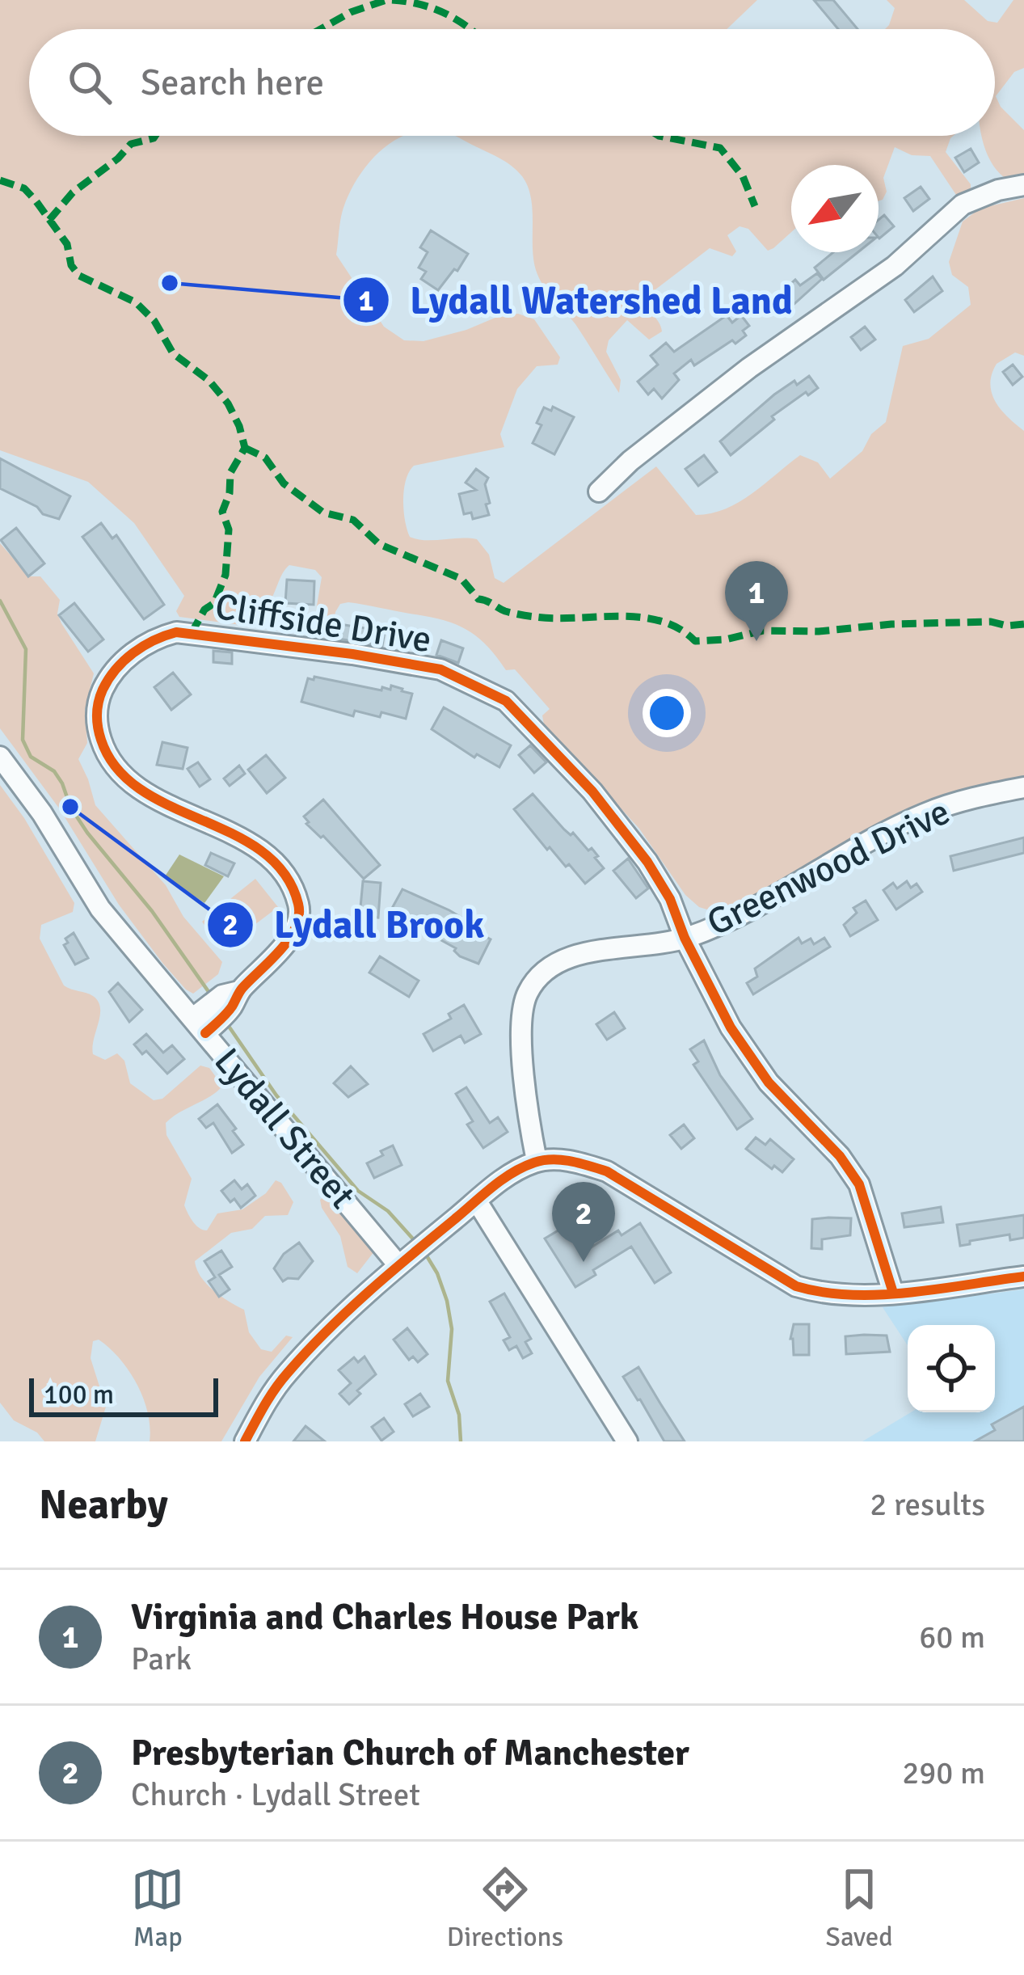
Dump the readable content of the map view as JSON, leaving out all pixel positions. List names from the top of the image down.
{
  "streets": {
    "street": ["Cliffside Drive", "Greenwood Drive", "Lydall Street"]
  },
  "crossings": [
    ["Cliffside Drive", "Greenwood Drive"],
    ["Cliffside Drive", "Lydall Street"]
  ],
  "places": ["Lydall Watershed Land", "Lydall Brook"],
  "scale_bar": "100 m",
  "north": "bottom left",
  "page": {
    "search": "Search here",
    "pins": ["1", "2"],
    "scale": "100 m",
    "heading": ["Nearby", "2 results"],
    "list": [
      {
        "mark": "1",
        "name": "Virginia and Charles House Park",
        "note": "Park",
        "value": "60 m"
      },
      {
        "mark": "2",
        "name": "Presbyterian Church of Manchester",
        "note": "Church · Lydall Street",
        "value": "290 m"
      }
    ],
    "nav": ["Map", "Directions", "Saved"]
  }
}
